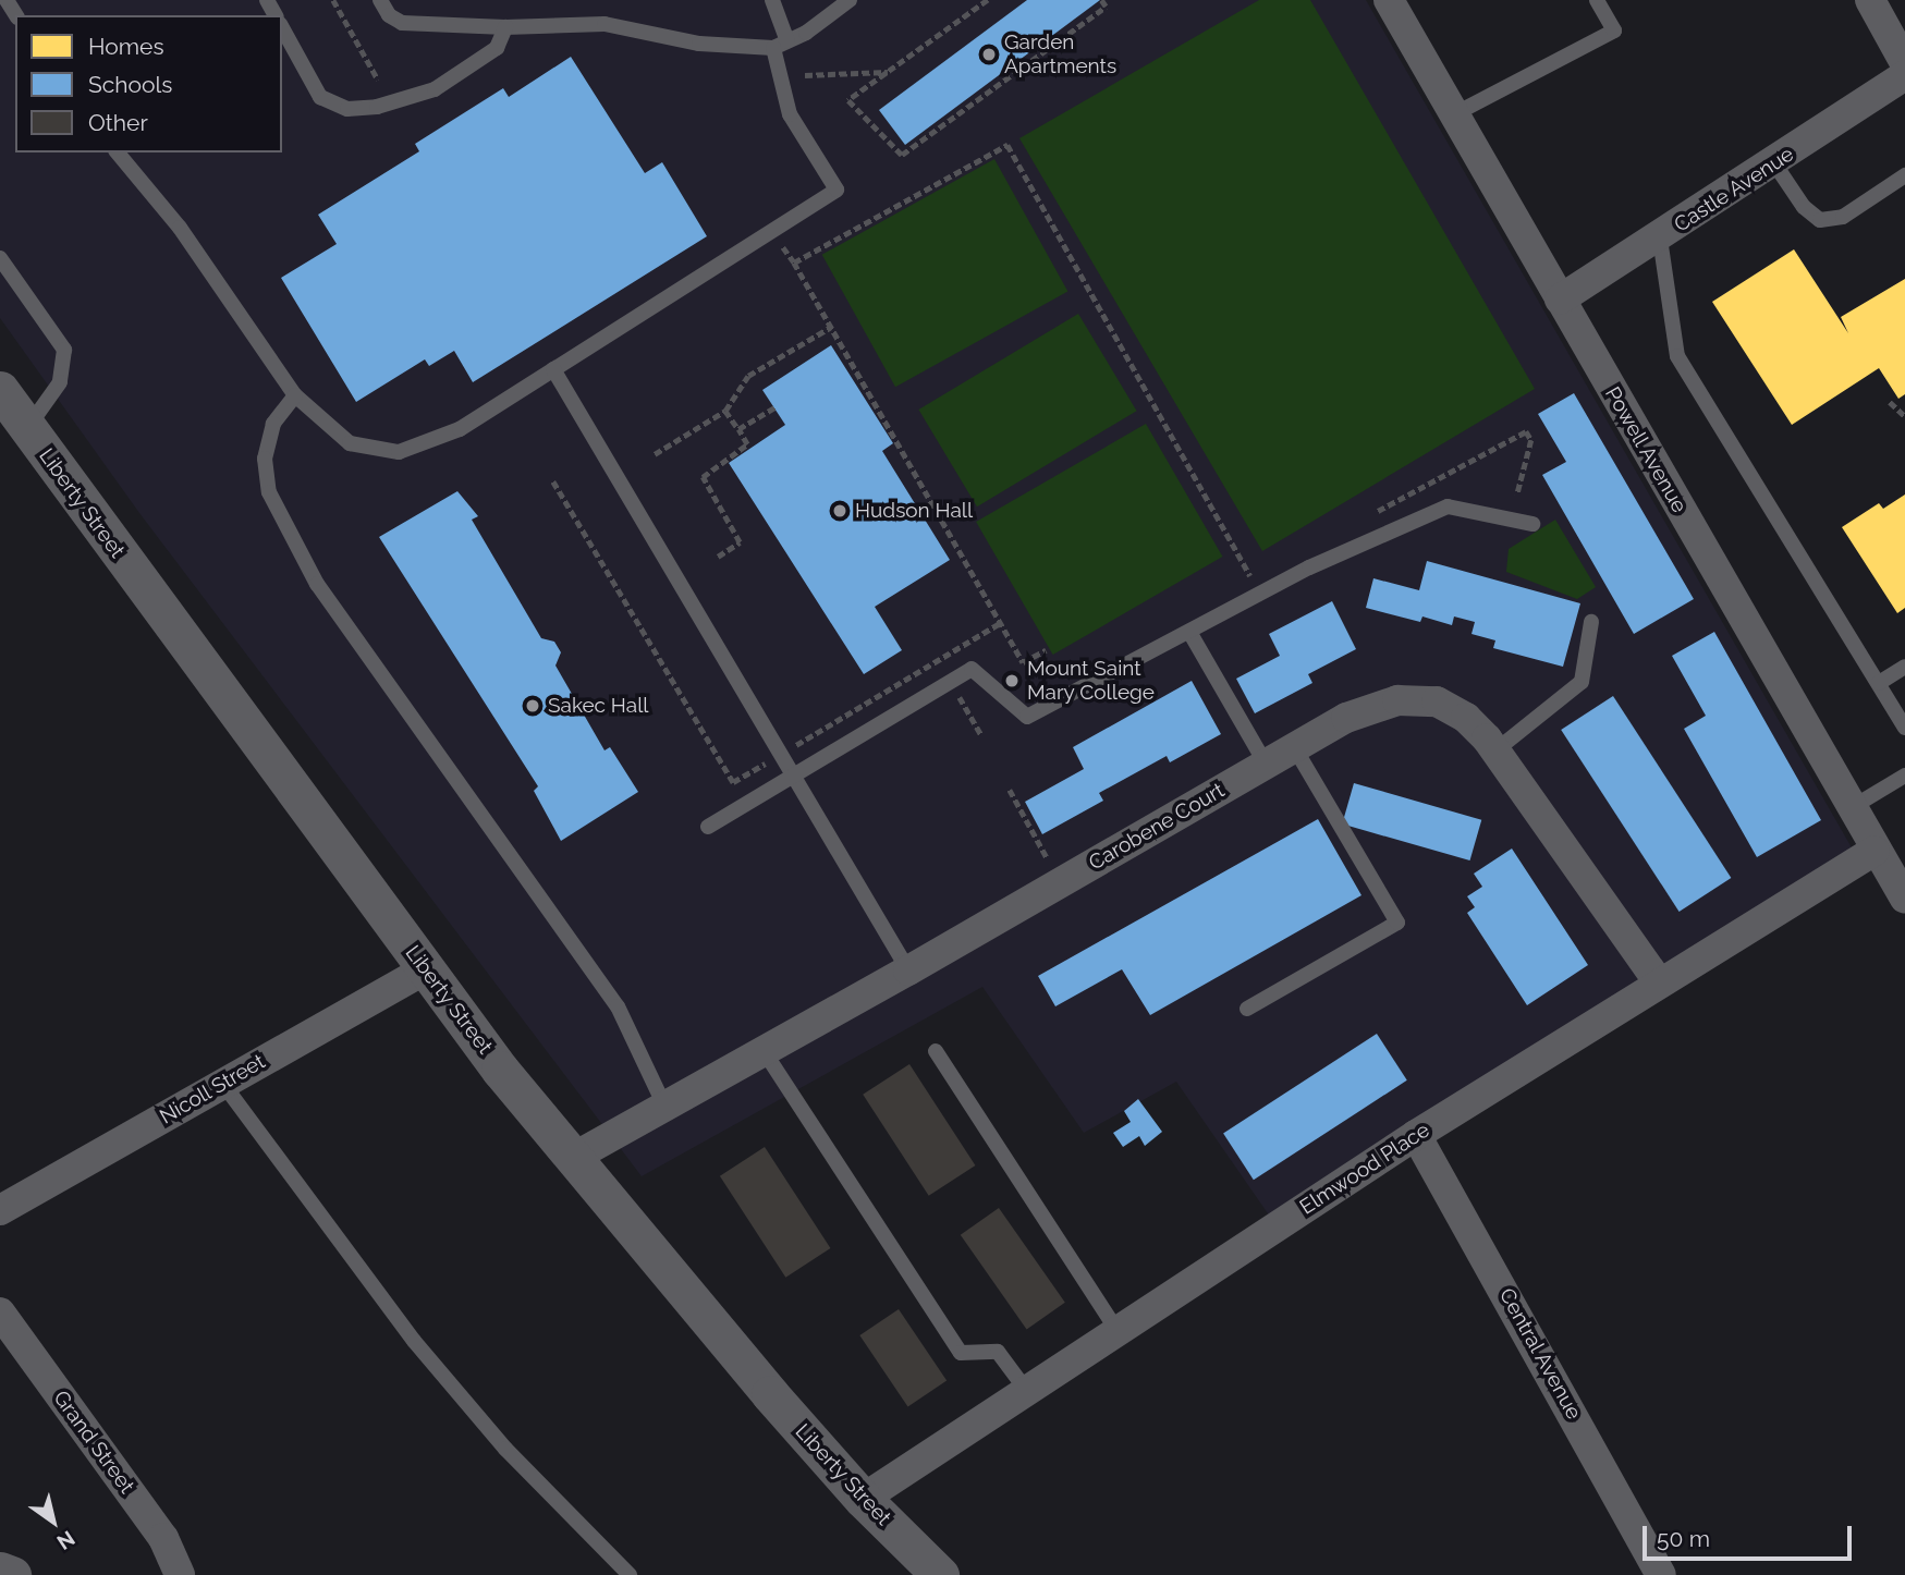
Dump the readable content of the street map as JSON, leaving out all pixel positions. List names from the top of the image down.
{
  "streets": {
    "street": [
      "Castle Avenue",
      "Powell Avenue",
      "Liberty Street",
      "Carobene Court",
      "Nicoll Street",
      "Elmwood Place",
      "Central Avenue",
      "Grand Street"
    ]
  },
  "crossings": [
    ["Castle Avenue", "Powell Avenue"],
    ["Powell Avenue", "Elmwood Place"],
    ["Liberty Street", "Carobene Court"],
    ["Liberty Street", "Nicoll Street"],
    ["Liberty Street", "Elmwood Place"],
    ["Carobene Court", "Elmwood Place"],
    ["Elmwood Place", "Central Avenue"]
  ],
  "places": [
    "Garden Apartments",
    "Hudson Hall",
    "Mount Saint Mary College",
    "Sakec Hall"
  ],
  "legend": ["Homes", "Schools", "Other"],
  "scale_bar": "50 m",
  "north": "bottom right"
}
